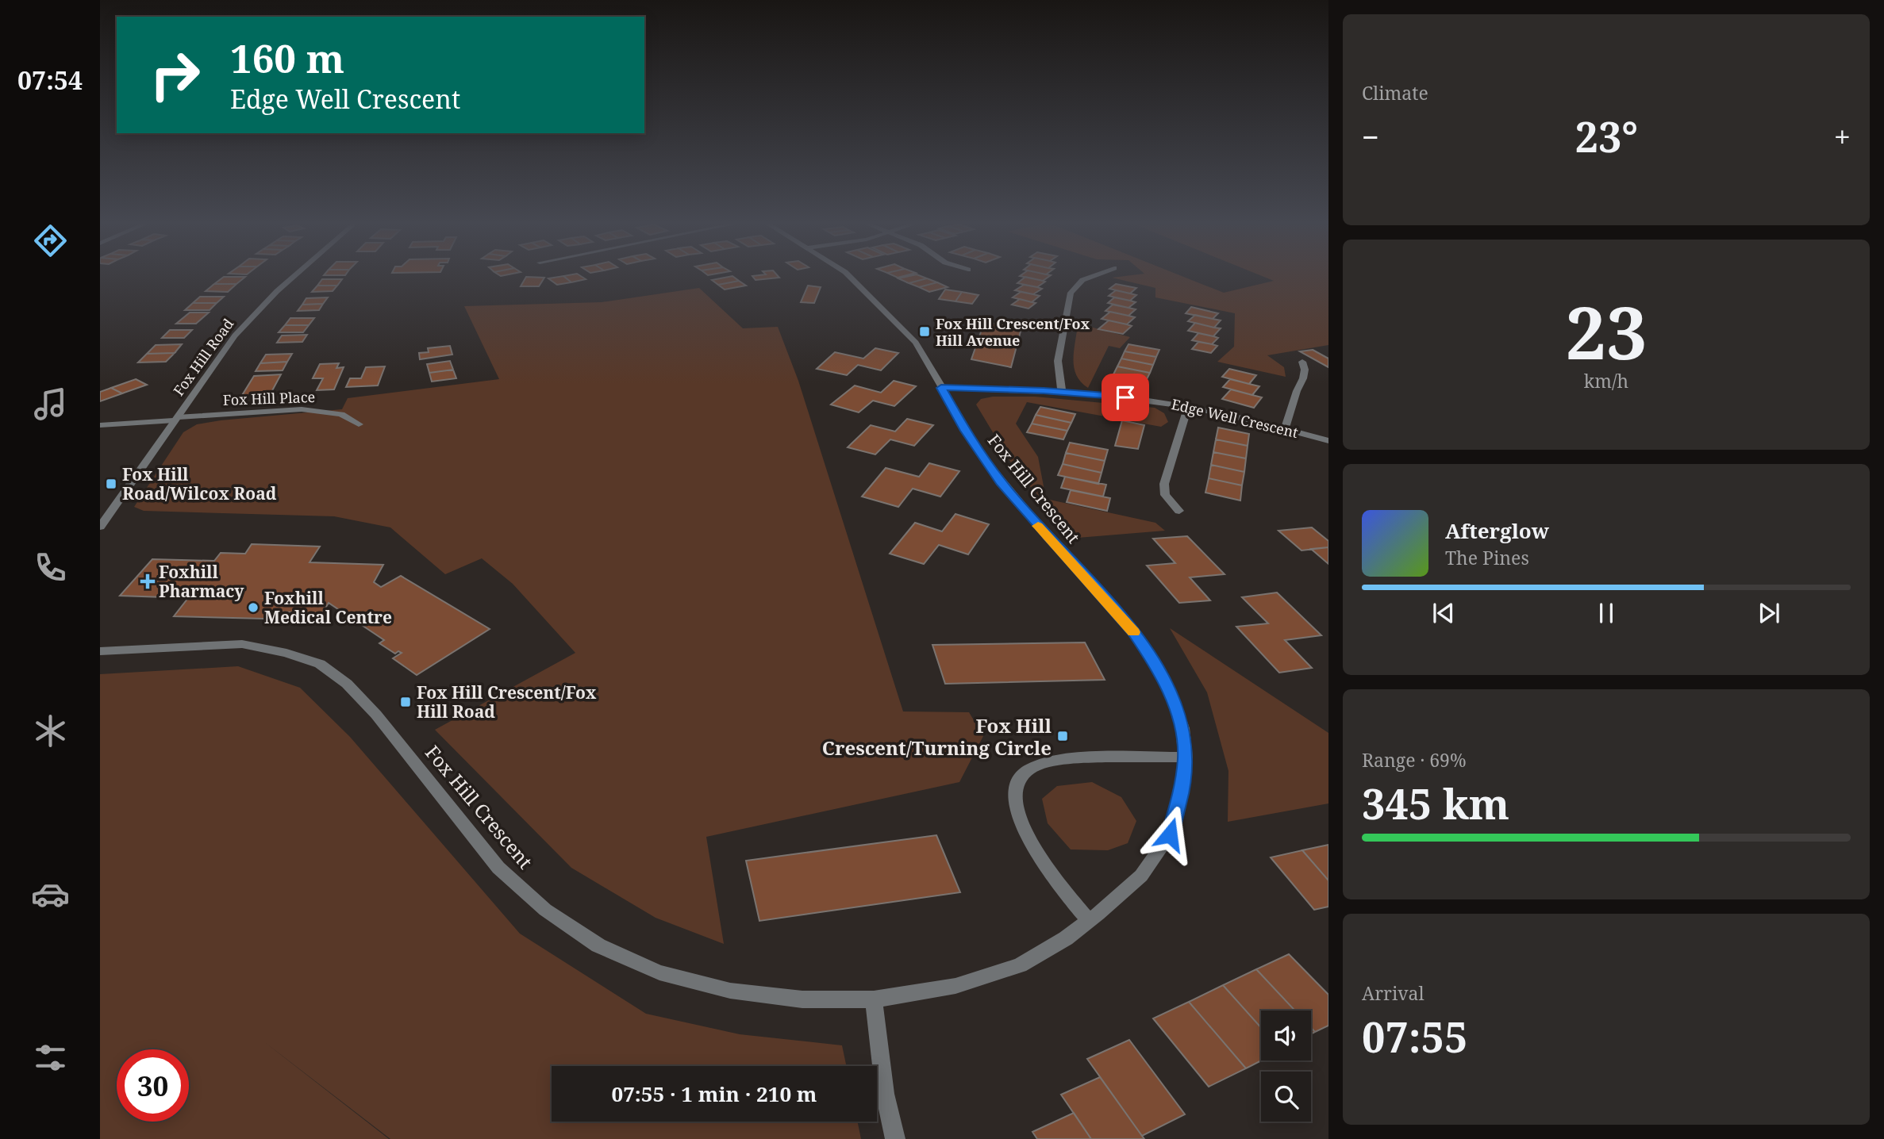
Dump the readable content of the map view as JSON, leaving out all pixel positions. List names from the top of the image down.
{
  "streets": {
    "street": [
      "Fox Hill Road",
      "Fox Hill Place",
      "Edge Well Crescent",
      "Fox Hill Crescent"
    ]
  },
  "crossings": [
    ["Fox Hill Road", "Fox Hill Place"],
    ["Edge Well Crescent", "Fox Hill Crescent"]
  ],
  "places": {
    "transit": [
      "Fox Hill Crescent/Fox Hill Avenue",
      "Fox Hill Road/Wilcox Road",
      "Fox Hill Crescent/Fox Hill Road",
      "Fox Hill Crescent/Turning Circle"
    ],
    "health": ["Foxhill Pharmacy"],
    "other": ["Foxhill Medical Centre"]
  },
  "page": {
    "tabs": "07:54",
    "tile": [
      "Climate",
      ["23", "km/h"],
      ["Range · 69%", "345 km"],
      ["Arrival", "07:55"]
    ],
    "turn": ["160 m", "Edge Well Crescent"],
    "heat": ["−", "23°", "+"],
    "song": ["Afterglow", "The Pines"],
    "limit": "30",
    "trip": "07:55 · 1 min · 210 m"
  }
}
